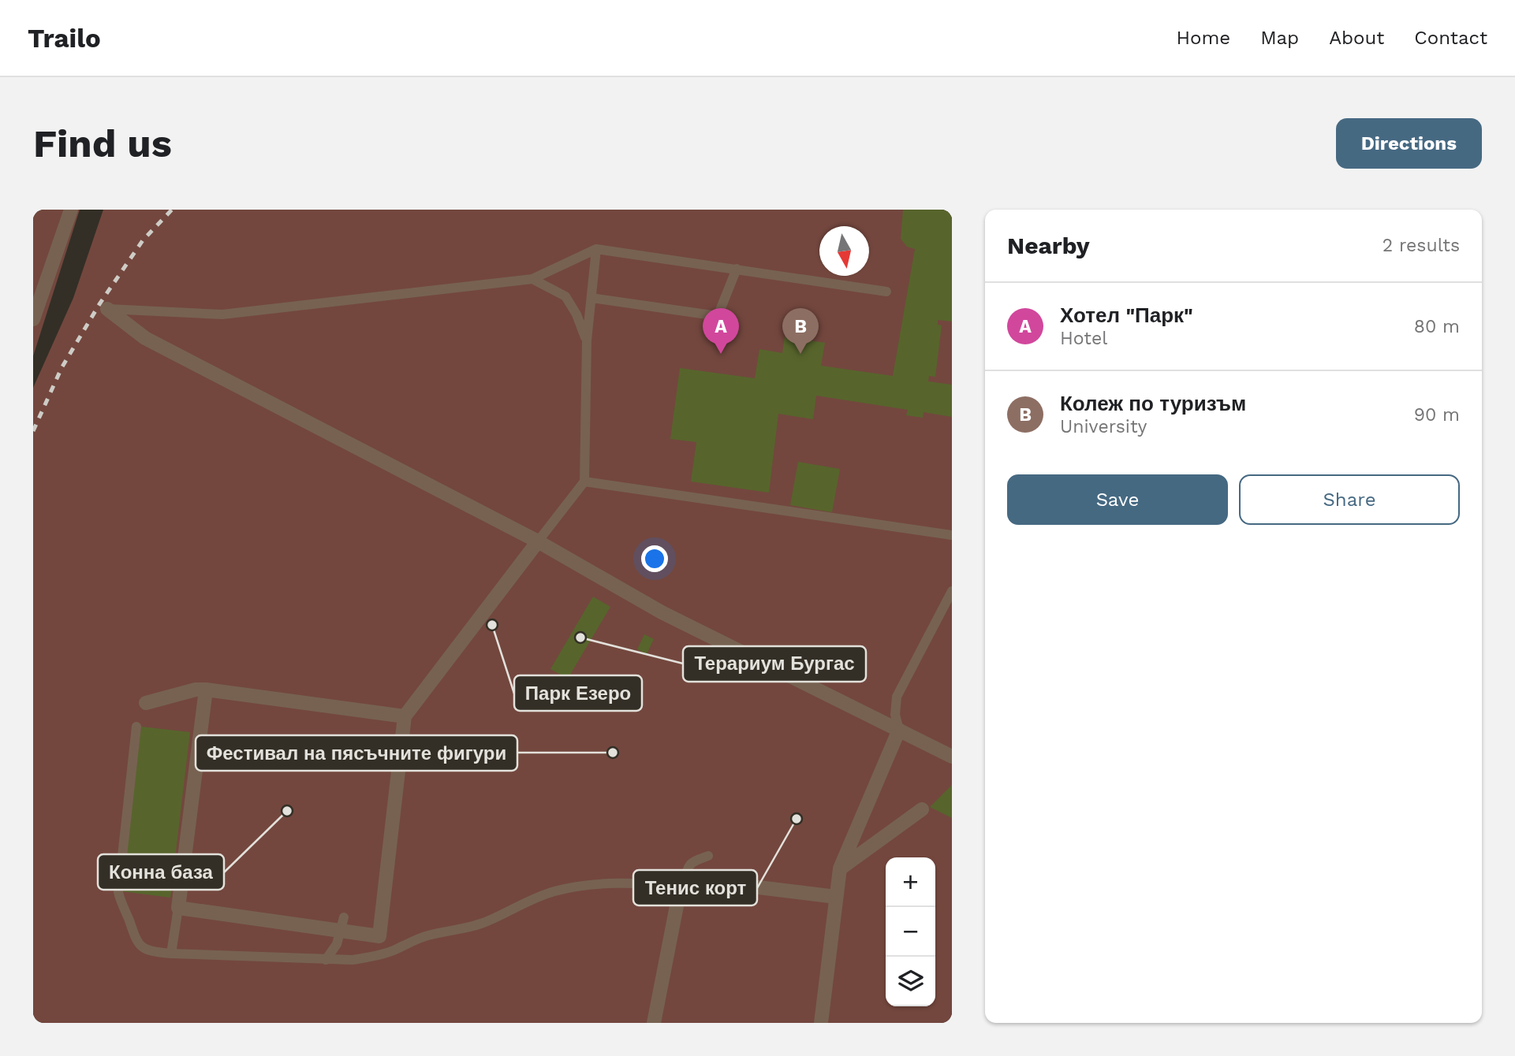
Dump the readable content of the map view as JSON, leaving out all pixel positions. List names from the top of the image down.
{
  "places": [
    "Парк Езеро",
    "Терариум Бургас",
    "Фестивал на пясъчните фигури",
    "Конна база",
    "Тенис корт"
  ],
  "north": "bottom",
  "page": {
    "header": "Trailo",
    "nav": [
      "Home",
      "Map",
      "About",
      "Contact"
    ],
    "buttons": [
      "Directions",
      ["Save", "Share"]
    ],
    "title": "Find us",
    "heading": ["Nearby", "2 results"],
    "list": [
      {
        "mark": "A",
        "name": "Хотел \"Парк\"",
        "note": "Hotel",
        "value": "80 m"
      },
      {
        "mark": "B",
        "name": "Колеж по туризъм",
        "note": "University",
        "value": "90 m"
      }
    ],
    "pins": ["A", "B"],
    "map_buttons": ["+", "−"]
  }
}
